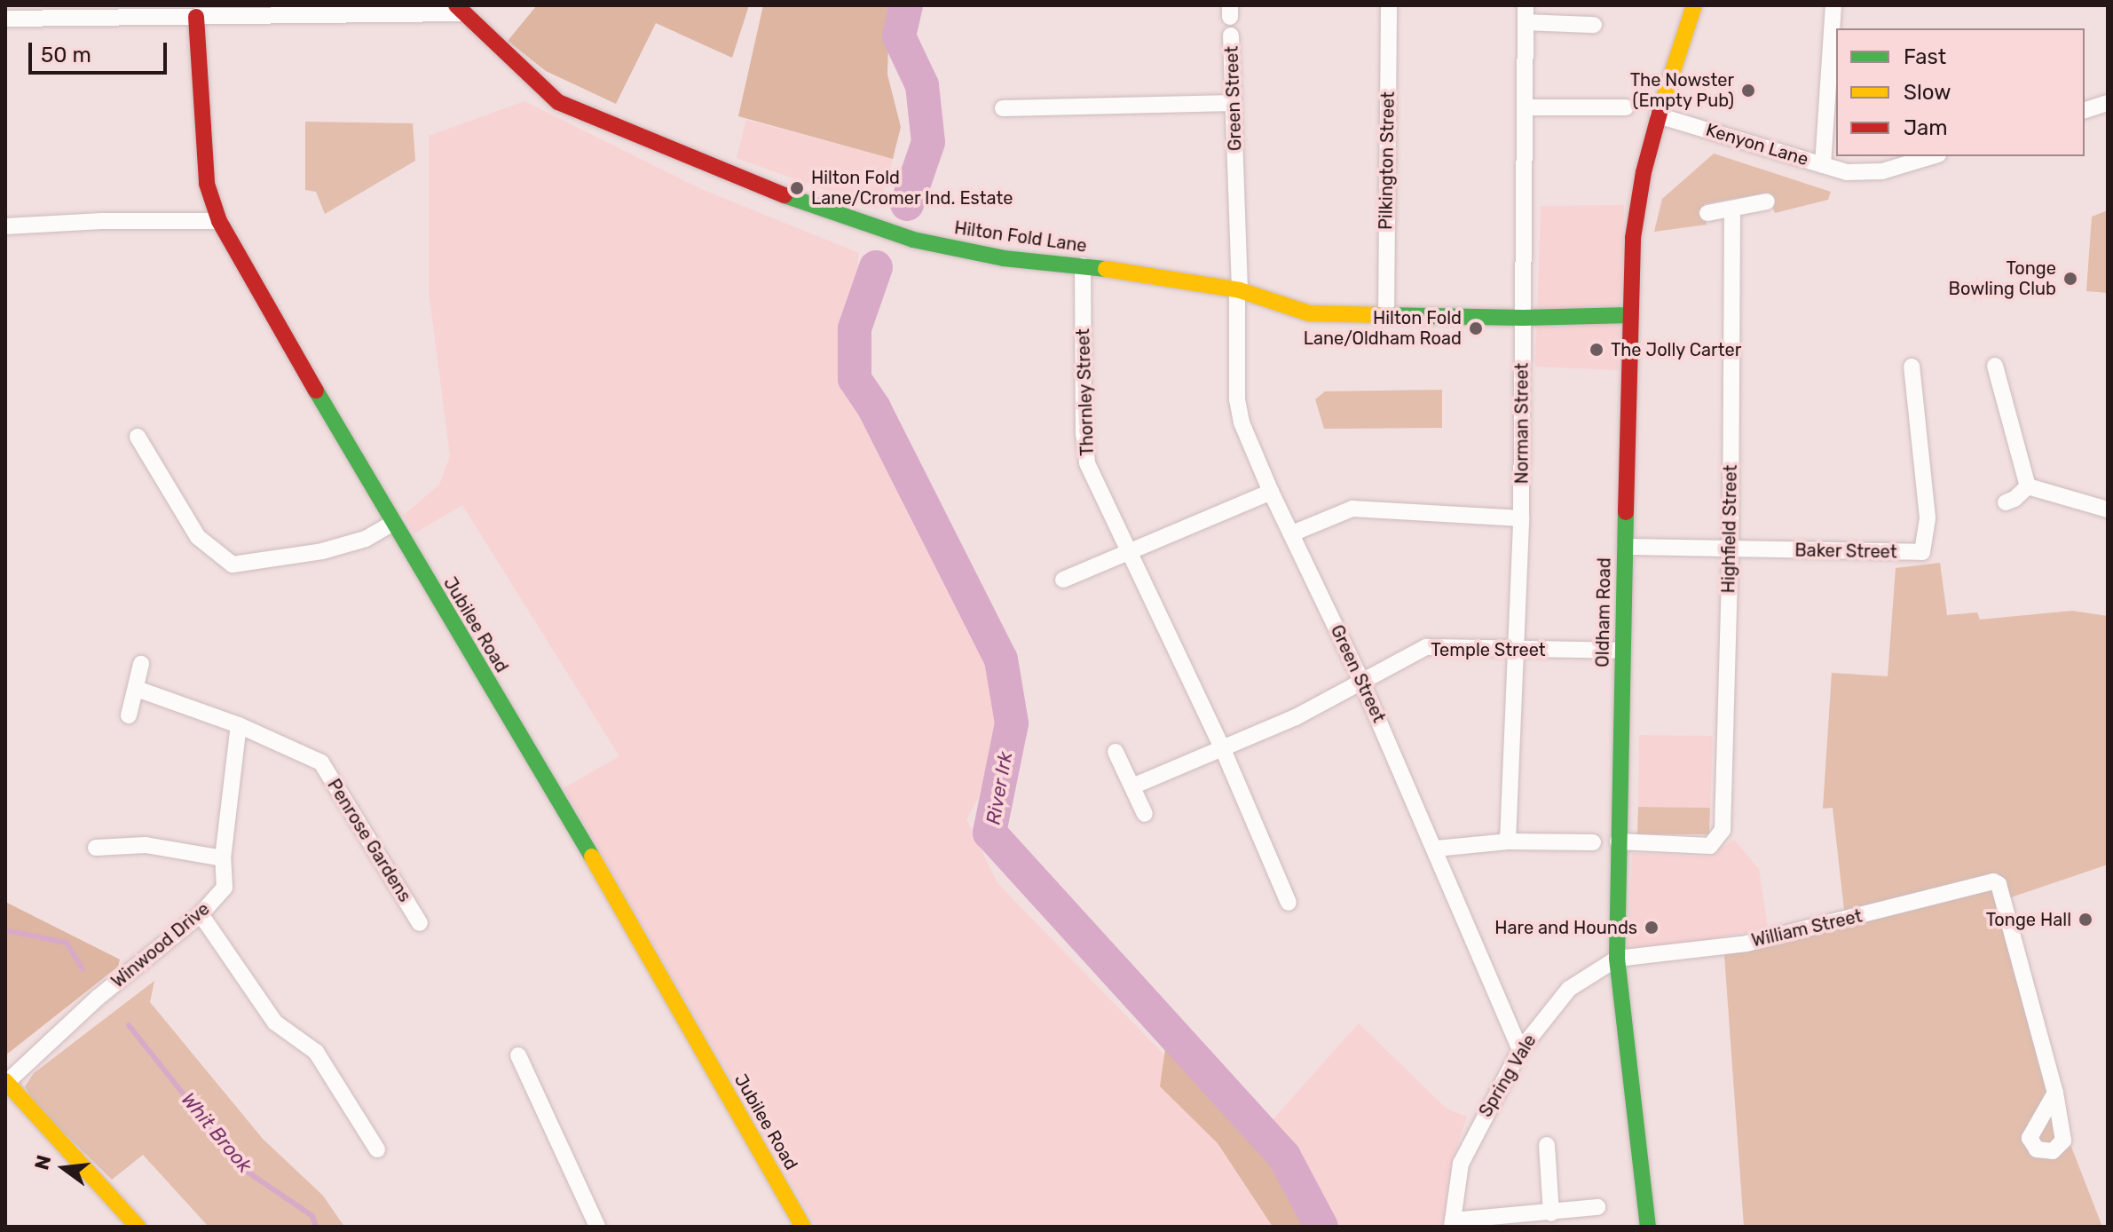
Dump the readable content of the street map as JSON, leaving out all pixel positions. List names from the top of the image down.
{
  "streets": {
    "street": [
      "Green Street",
      "Kenyon Lane",
      "Pilkington Street",
      "Hilton Fold Lane",
      "Thornley Street",
      "Norman Street",
      "Highfield Street",
      "Baker Street",
      "Oldham Road",
      "Jubilee Road",
      "Temple Street",
      "Penrose Gardens",
      "William Street",
      "Winwood Drive",
      "Spring Vale"
    ]
  },
  "crossings": [
    ["Green Street", "Hilton Fold Lane"],
    ["Green Street", "Temple Street"],
    ["Green Street", "Spring Vale"],
    ["Kenyon Lane", "Oldham Road"],
    ["Pilkington Street", "Hilton Fold Lane"],
    ["Hilton Fold Lane", "Thornley Street"],
    ["Hilton Fold Lane", "Norman Street"],
    ["Hilton Fold Lane", "Oldham Road"],
    ["Thornley Street", "Temple Street"],
    ["Norman Street", "Temple Street"],
    ["Highfield Street", "Baker Street"],
    ["Highfield Street", "Oldham Road"],
    ["Baker Street", "Oldham Road"],
    ["Oldham Road", "Temple Street"],
    ["Oldham Road", "William Street"],
    ["Oldham Road", "Spring Vale"],
    ["Penrose Gardens", "Winwood Drive"],
    ["William Street", "Spring Vale"]
  ],
  "water": ["River Irk", "Whit Brook"],
  "places": [
    "The Nowster (Empty Pub)",
    "Hilton Fold Lane/Cromer Ind. Estate",
    "Tonge Bowling Club",
    "Hilton Fold Lane/Oldham Road",
    "The Jolly Carter",
    "Tonge Hall",
    "Hare and Hounds"
  ],
  "legend": ["Fast", "Slow", "Jam"],
  "scale_bar": "50 m",
  "north": "left"
}
